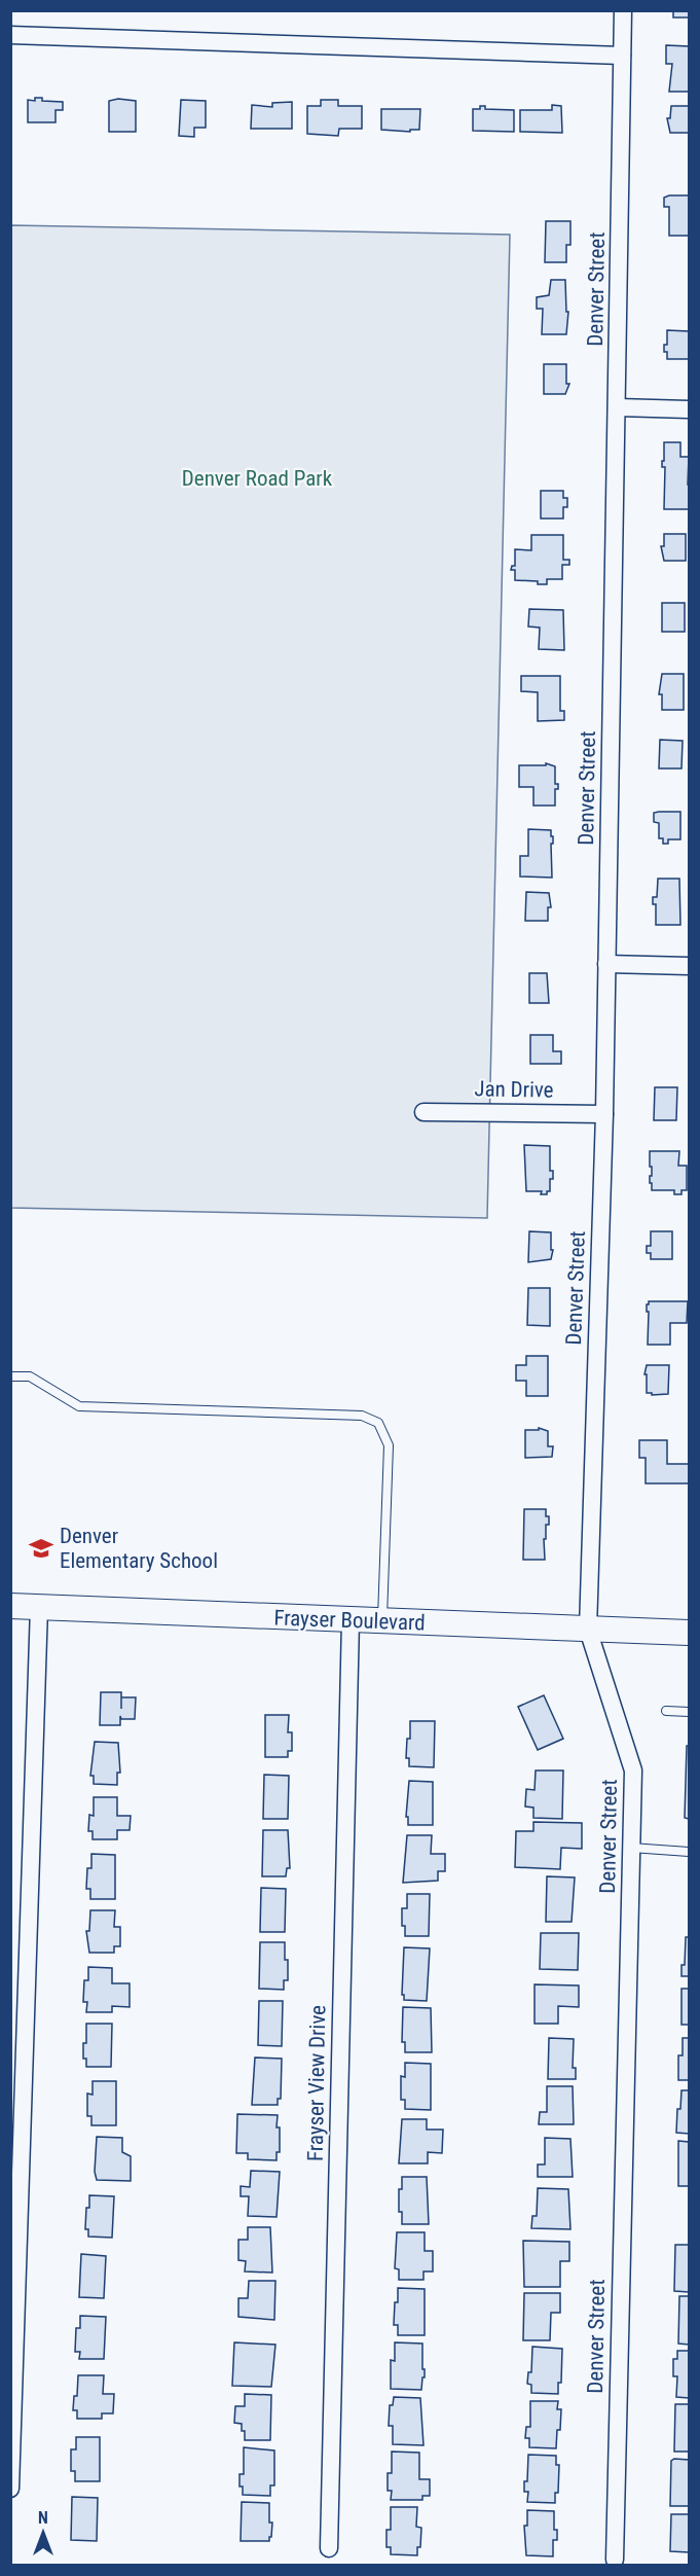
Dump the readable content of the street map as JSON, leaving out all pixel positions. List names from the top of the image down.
{
  "streets": {
    "main road": ["Frayser Boulevard"],
    "street": ["Denver Street", "Jan Drive", "Frayser View Drive"]
  },
  "crossings": [
    ["Denver Street", "Jan Drive"],
    ["Denver Street", "Frayser Boulevard"],
    ["Frayser Boulevard", "Frayser View Drive"]
  ],
  "parks": ["Denver Road Park"],
  "places": {
    "school or university": ["Denver Elementary School"]
  },
  "north": "top"
}
